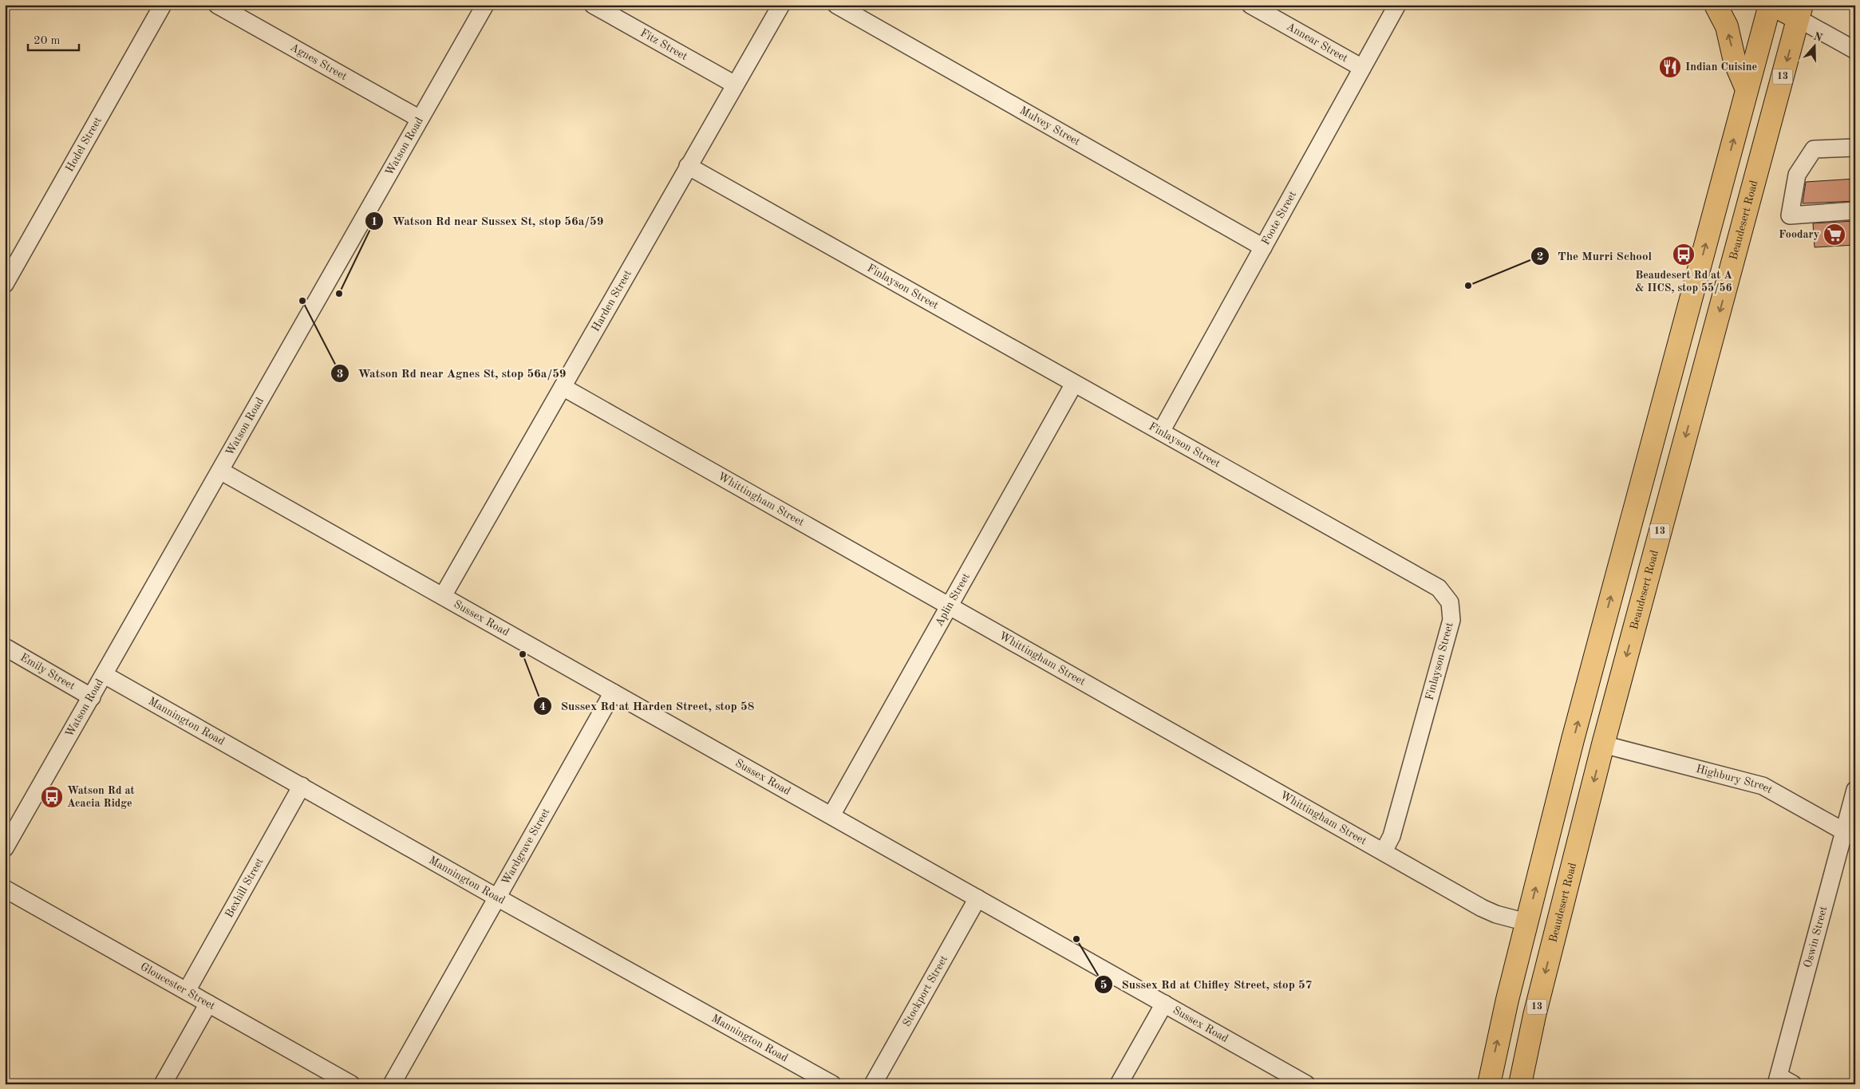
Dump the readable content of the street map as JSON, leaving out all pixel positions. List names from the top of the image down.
{
  "streets": {
    "main road": ["13", "Beaudesert Road"],
    "street": [
      "Annear Street",
      "Fitz Street",
      "Agnes Street",
      "Mulvey Street",
      "Hodel Street",
      "Watson Road",
      "Foote Street",
      "Finlayson Street",
      "Harden Street",
      "Whittingham Street",
      "Aplin Street",
      "Sussex Road",
      "Emily Street",
      "Mannington Road",
      "Highbury Street",
      "Wardgrave Street",
      "Bexhill Street",
      "Oswin Street",
      "Gloucester Street",
      "Stockport Street"
    ]
  },
  "crossings": [
    ["Annear Street", "Foote Street"],
    ["Fitz Street", "Harden Street"],
    ["Agnes Street", "Watson Road"],
    ["Mulvey Street", "Foote Street"],
    ["Watson Road", "Sussex Road"],
    ["Watson Road", "Emily Street"],
    ["Watson Road", "Mannington Road"],
    ["Foote Street", "Finlayson Street"],
    ["Beaudesert Road", "Highbury Street"],
    ["Finlayson Street", "Harden Street"],
    ["Finlayson Street", "Whittingham Street"],
    ["Finlayson Street", "Aplin Street"],
    ["Harden Street", "Whittingham Street"],
    ["Harden Street", "Sussex Road"],
    ["Whittingham Street", "Aplin Street"],
    ["Aplin Street", "Sussex Road"],
    ["Sussex Road", "Wardgrave Street"],
    ["Sussex Road", "Stockport Street"],
    ["Mannington Road", "Wardgrave Street"],
    ["Mannington Road", "Bexhill Street"],
    ["Highbury Street", "Oswin Street"],
    ["Bexhill Street", "Gloucester Street"]
  ],
  "places": {
    "restaurant": ["Indian Cuisine"],
    "supermarket": ["Foodary"],
    "bus stop": ["Beaudesert Rd at A & IICS, stop 55/56", "Watson Rd at Acacia Ridge"],
    "other": [
      "The Murri School",
      "Watson Rd near Sussex St, stop 56a/59",
      "Watson Rd near Agnes St, stop 56a/59",
      "Sussex Rd at Harden Street, stop 58",
      "Sussex Rd at Chifley Street, stop 57"
    ]
  },
  "scale_bar": "20 m",
  "north": "top"
}
